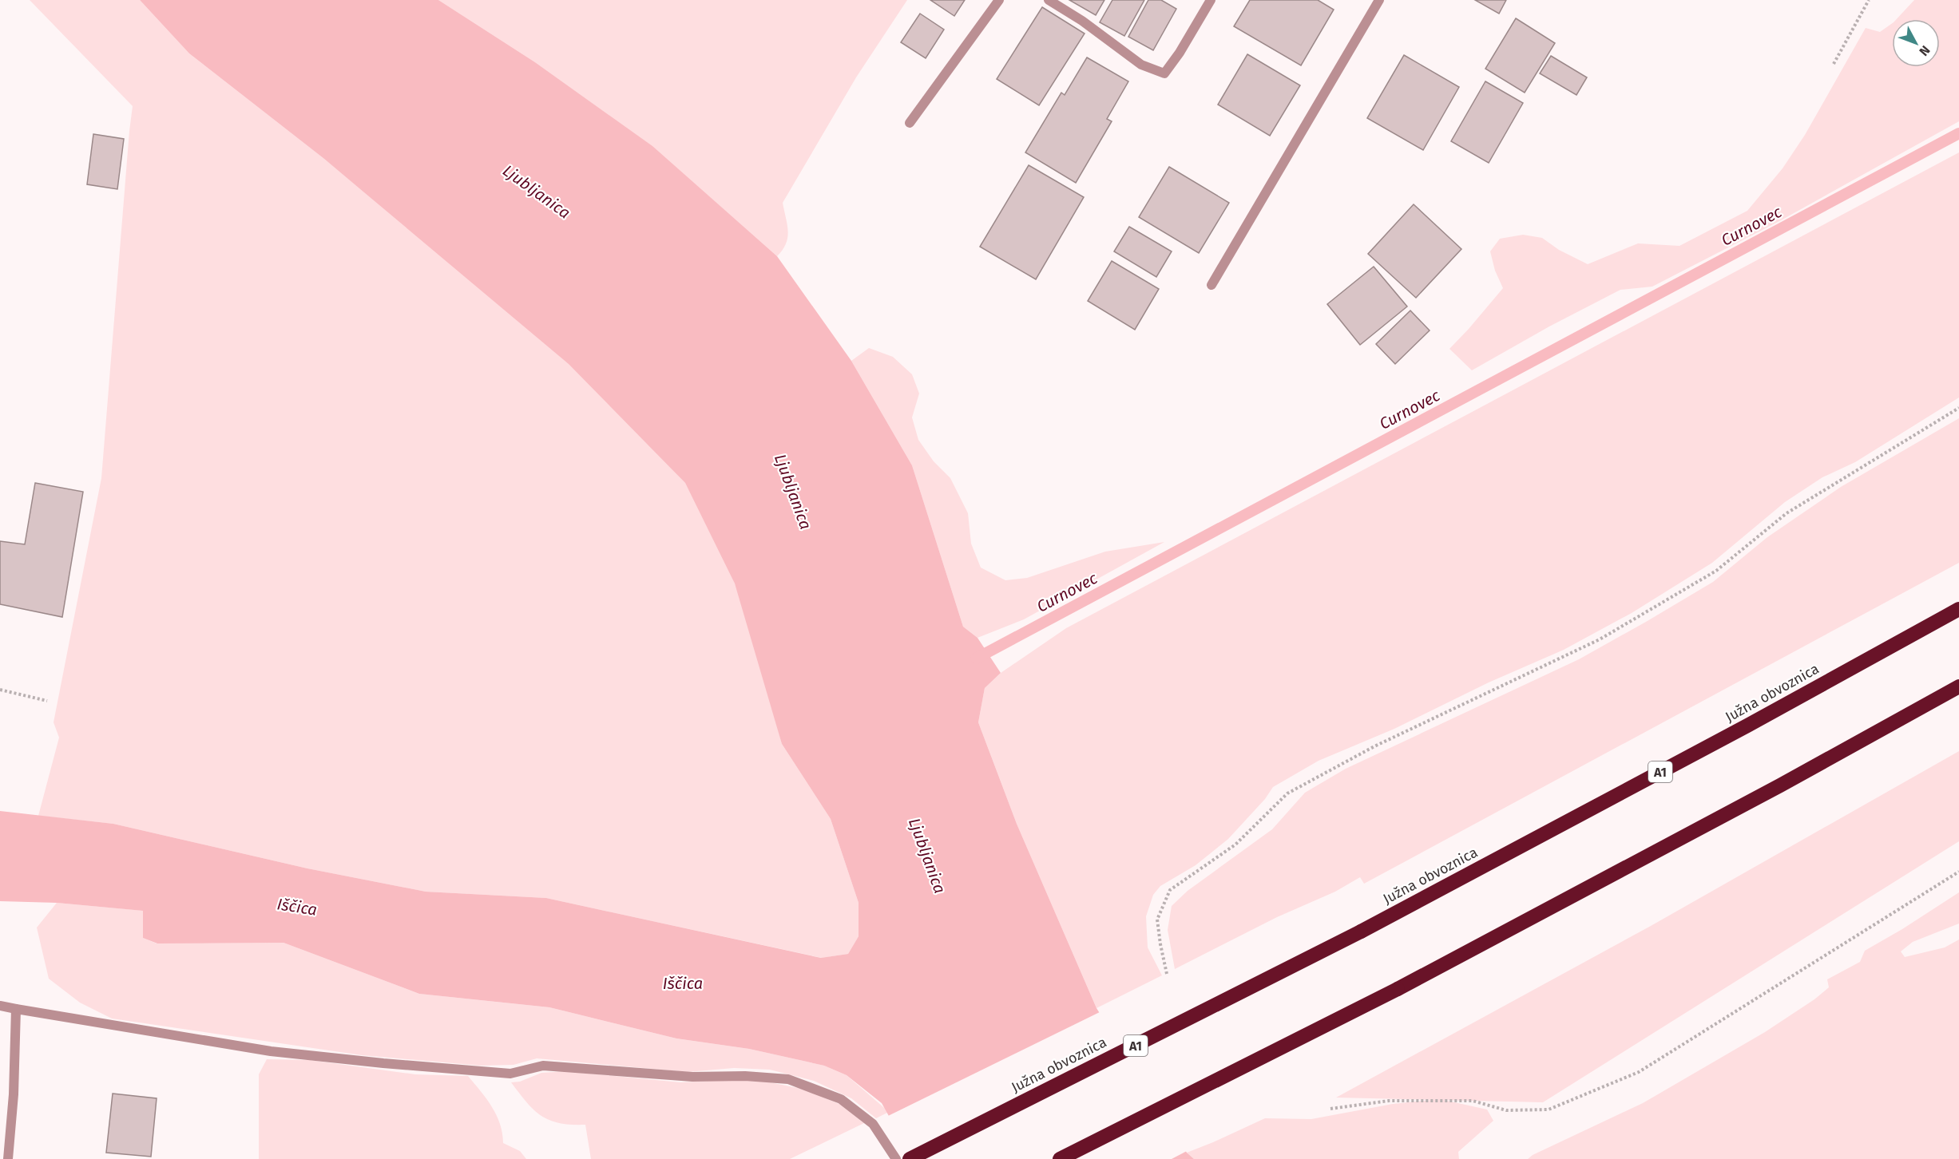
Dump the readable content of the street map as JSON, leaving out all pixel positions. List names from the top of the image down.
{
  "streets": {
    "highway": ["Južna obvoznica", "A1"]
  },
  "water": ["Ljubljanica", "Curnovec", "Iščica"],
  "north": "bottom right"
}
